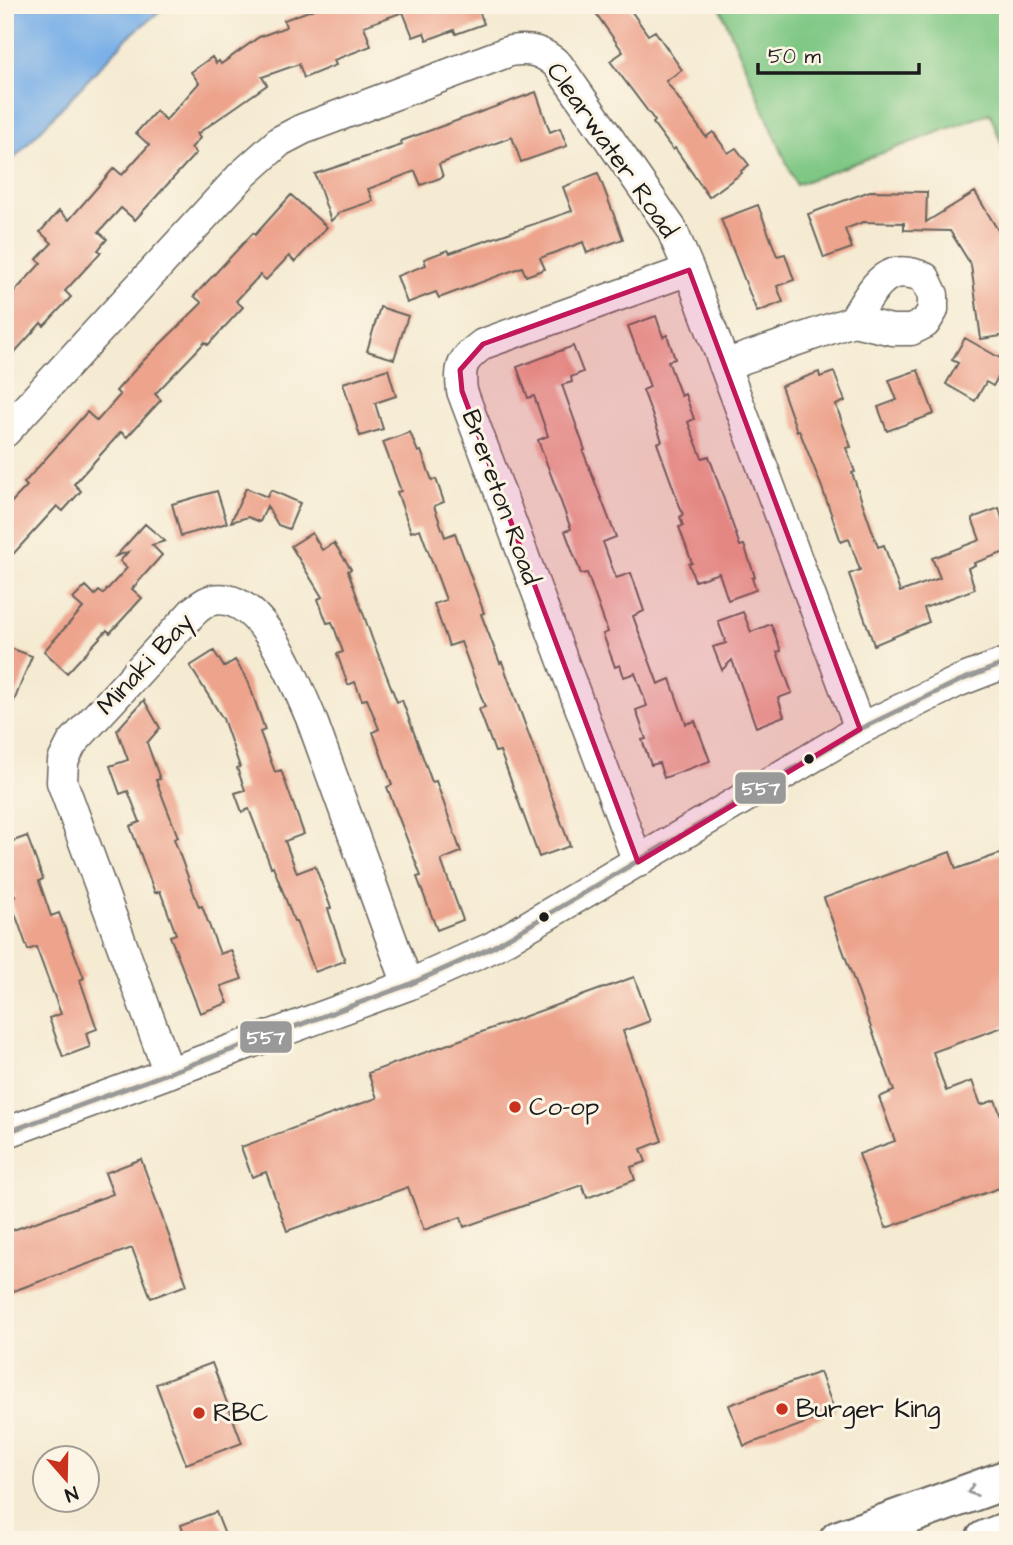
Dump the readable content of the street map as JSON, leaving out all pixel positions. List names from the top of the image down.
{
  "streets": {
    "street": ["Clearwater Road", "Brereton Road", "Minaki Bay"]
  },
  "crossings": [
    ["Clearwater Road", "Brereton Road"]
  ],
  "places": ["Co-op", "Burger King", "RBC"],
  "lines": ["transit line 557"],
  "scale_bar": "50 m",
  "north": "bottom"
}
